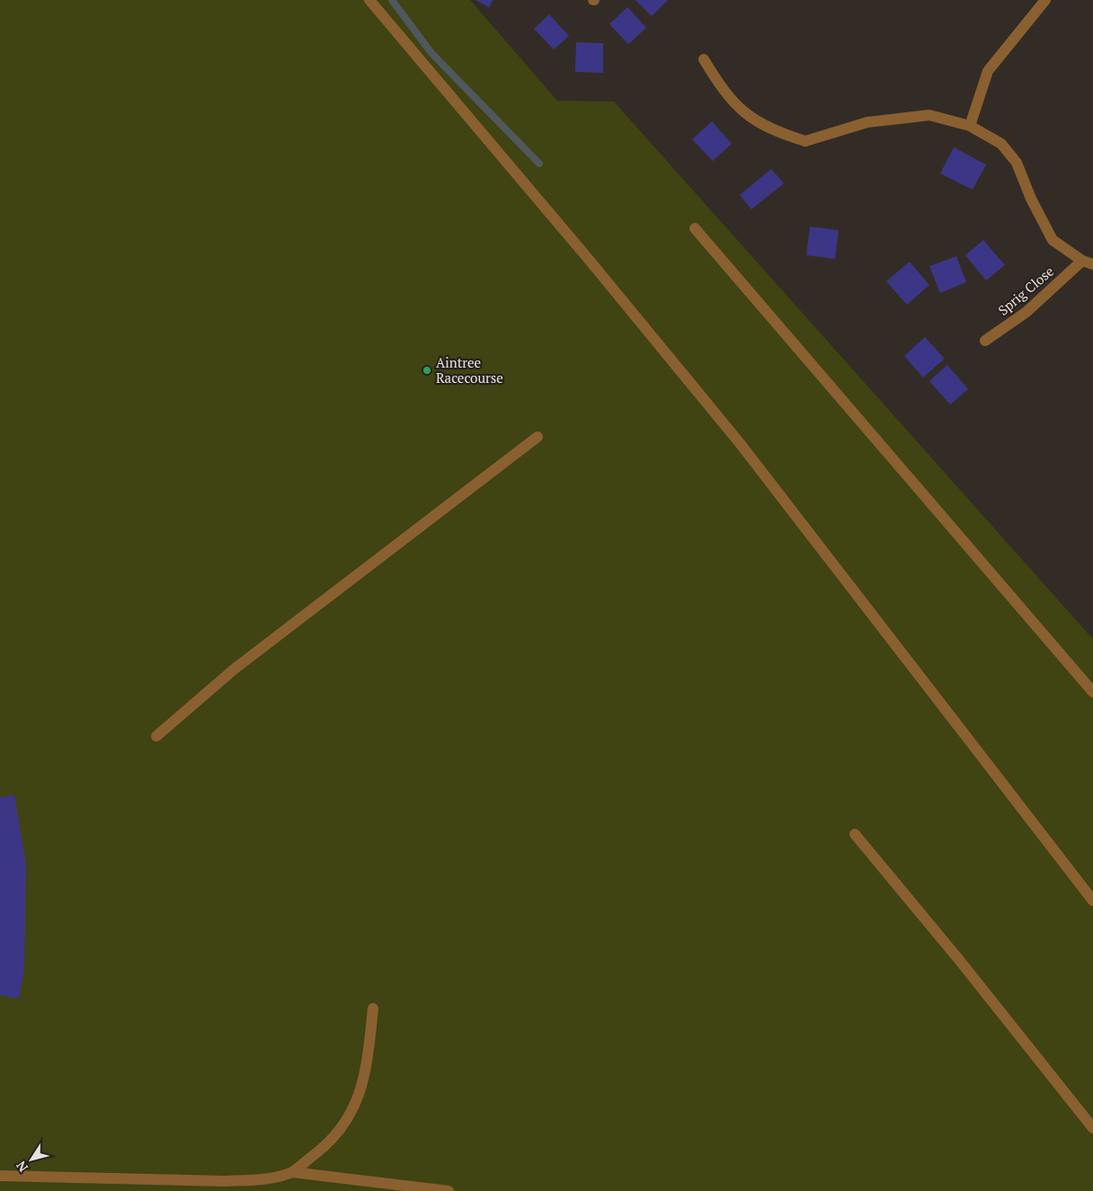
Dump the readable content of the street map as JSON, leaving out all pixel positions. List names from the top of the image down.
{
  "streets": {
    "street": ["Sprig Close"]
  },
  "places": ["Aintree Racecourse"],
  "north": "bottom left"
}
